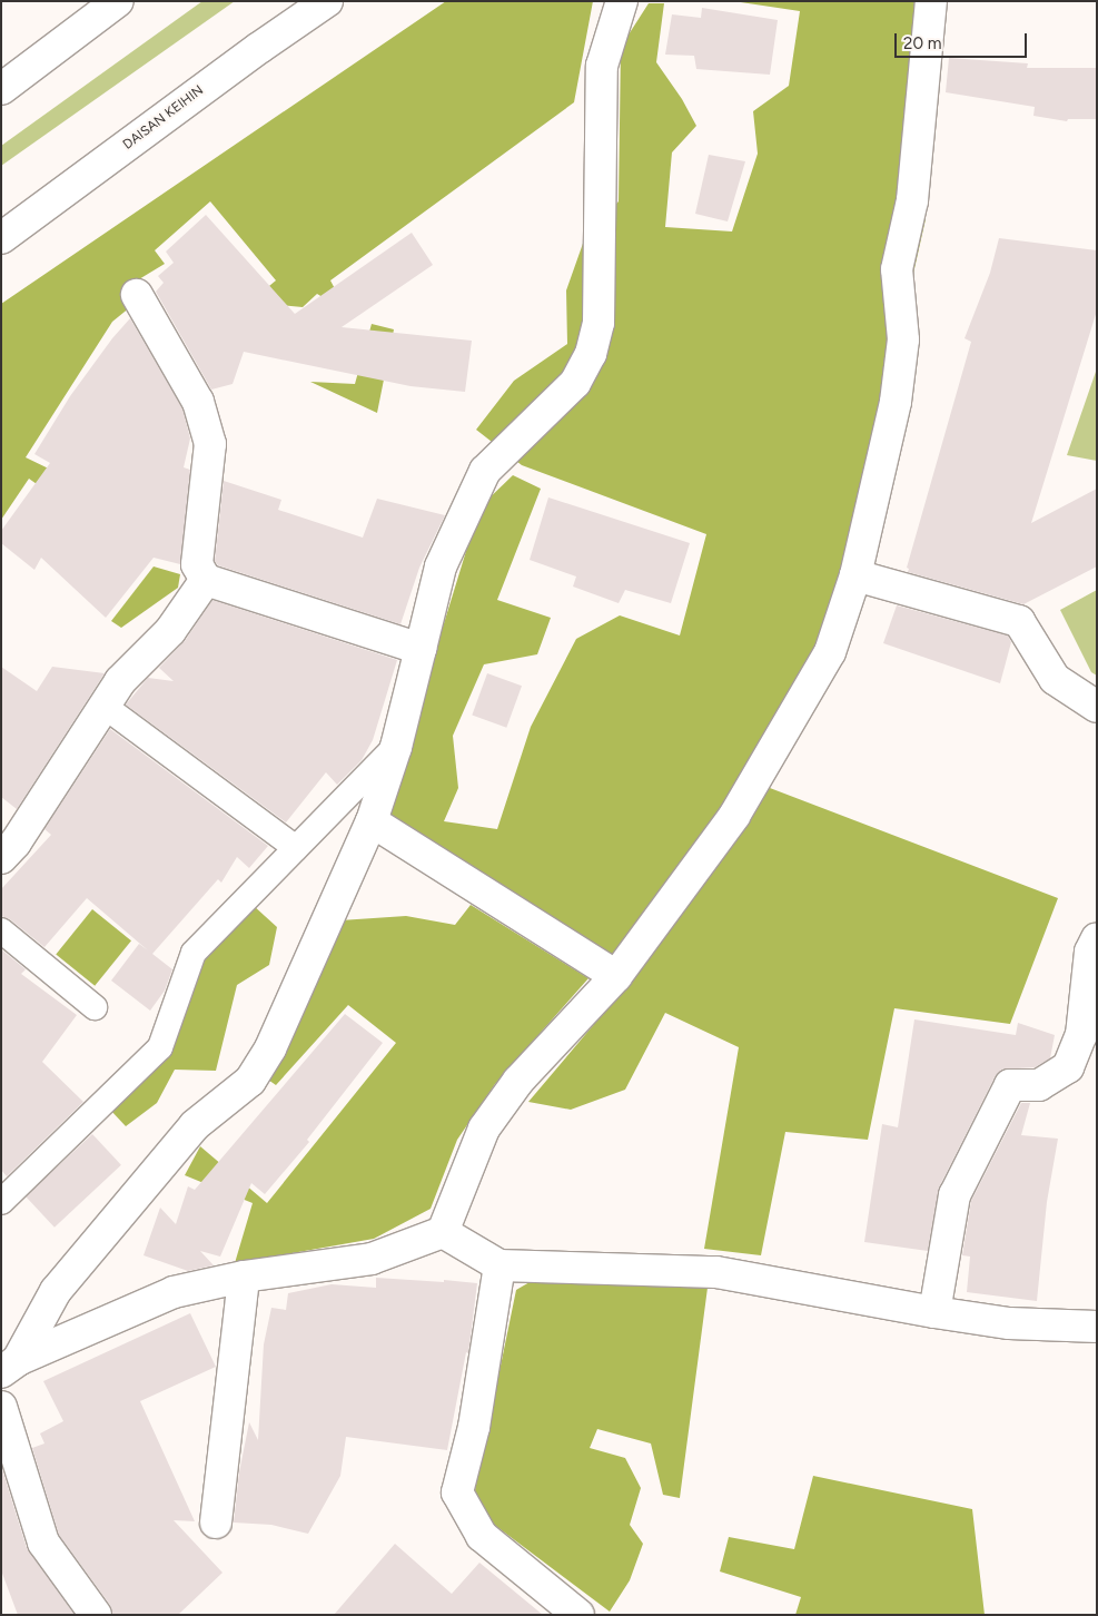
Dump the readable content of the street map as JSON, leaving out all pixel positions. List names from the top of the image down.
{
  "streets": {
    "main road": ["DAISAN KEIHIN"]
  },
  "scale_bar": "20 m"
}
